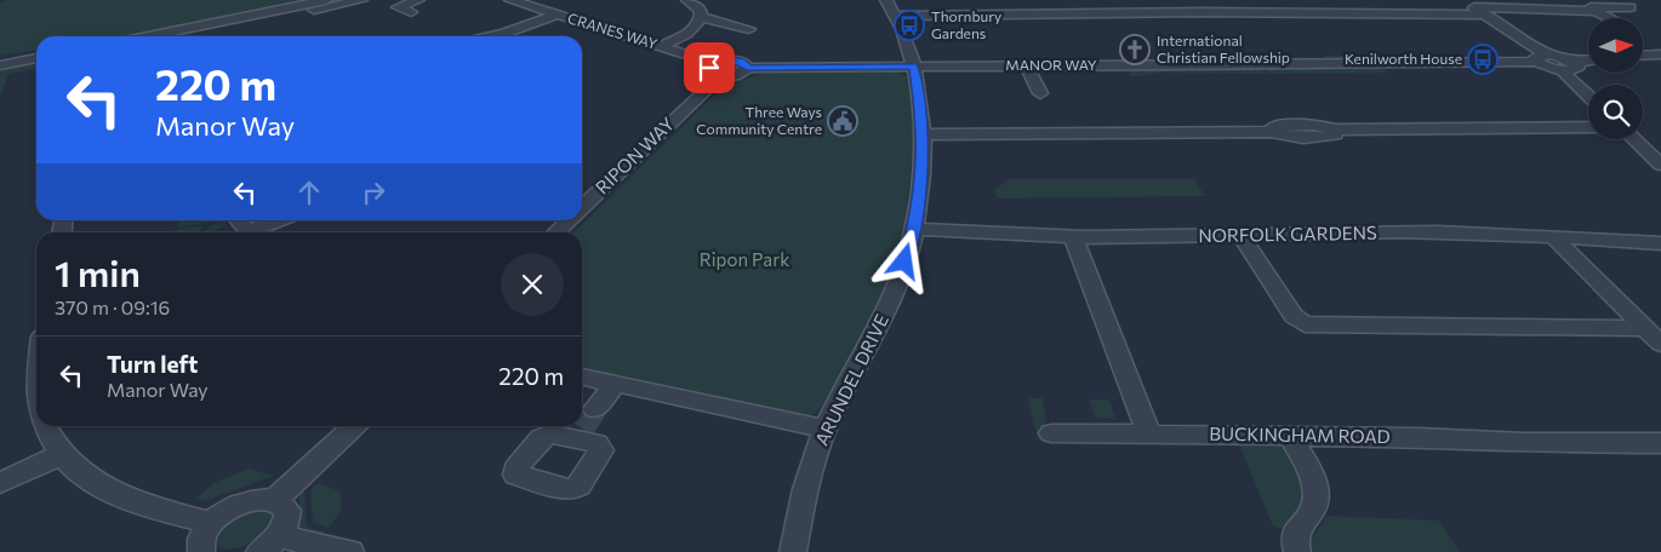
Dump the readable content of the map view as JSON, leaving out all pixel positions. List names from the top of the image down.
{
  "streets": {
    "street": [
      "CRANES WAY",
      "MANOR WAY",
      "RIPON WAY",
      "NORFOLK GARDENS",
      "ARUNDEL DRIVE",
      "BUCKINGHAM ROAD"
    ]
  },
  "crossings": [
    ["CRANES WAY", "RIPON WAY"],
    ["MANOR WAY", "RIPON WAY"],
    ["MANOR WAY", "ARUNDEL DRIVE"],
    ["NORFOLK GARDENS", "ARUNDEL DRIVE"]
  ],
  "parks": ["Ripon Park"],
  "places": {
    "bus stop": ["Thornbury Gardens", "Kenilworth House"],
    "church": ["International Christian Fellowship"],
    "public building": ["Three Ways Community Centre"]
  },
  "north": "right",
  "page": {
    "turn": ["220 m", "Manor Way"],
    "heading": ["1 min", "370 m · 09:16"],
    "list": [
      {
        "name": "Turn left",
        "note": "Manor Way",
        "value": "220 m"
      }
    ]
  }
}
